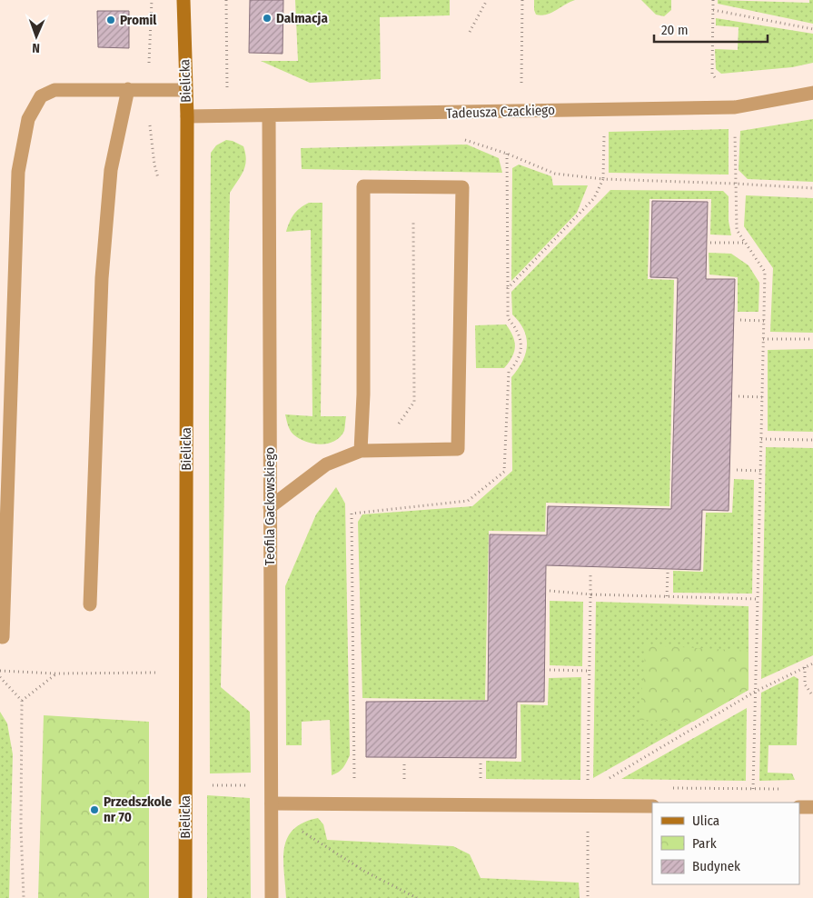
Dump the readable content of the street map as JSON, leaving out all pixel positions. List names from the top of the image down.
{
  "streets": {
    "street": ["Bielicka", "Tadeusza Czackiego", "Teofila Gackowskiego"]
  },
  "crossings": [
    ["Bielicka", "Tadeusza Czackiego"],
    ["Tadeusza Czackiego", "Teofila Gackowskiego"]
  ],
  "places": ["Dalmacja", "Promil", "Przedszkole nr 70"],
  "legend": ["Ulica", "Park", "Budynek"],
  "scale_bar": "20 m",
  "north": "bottom"
}
